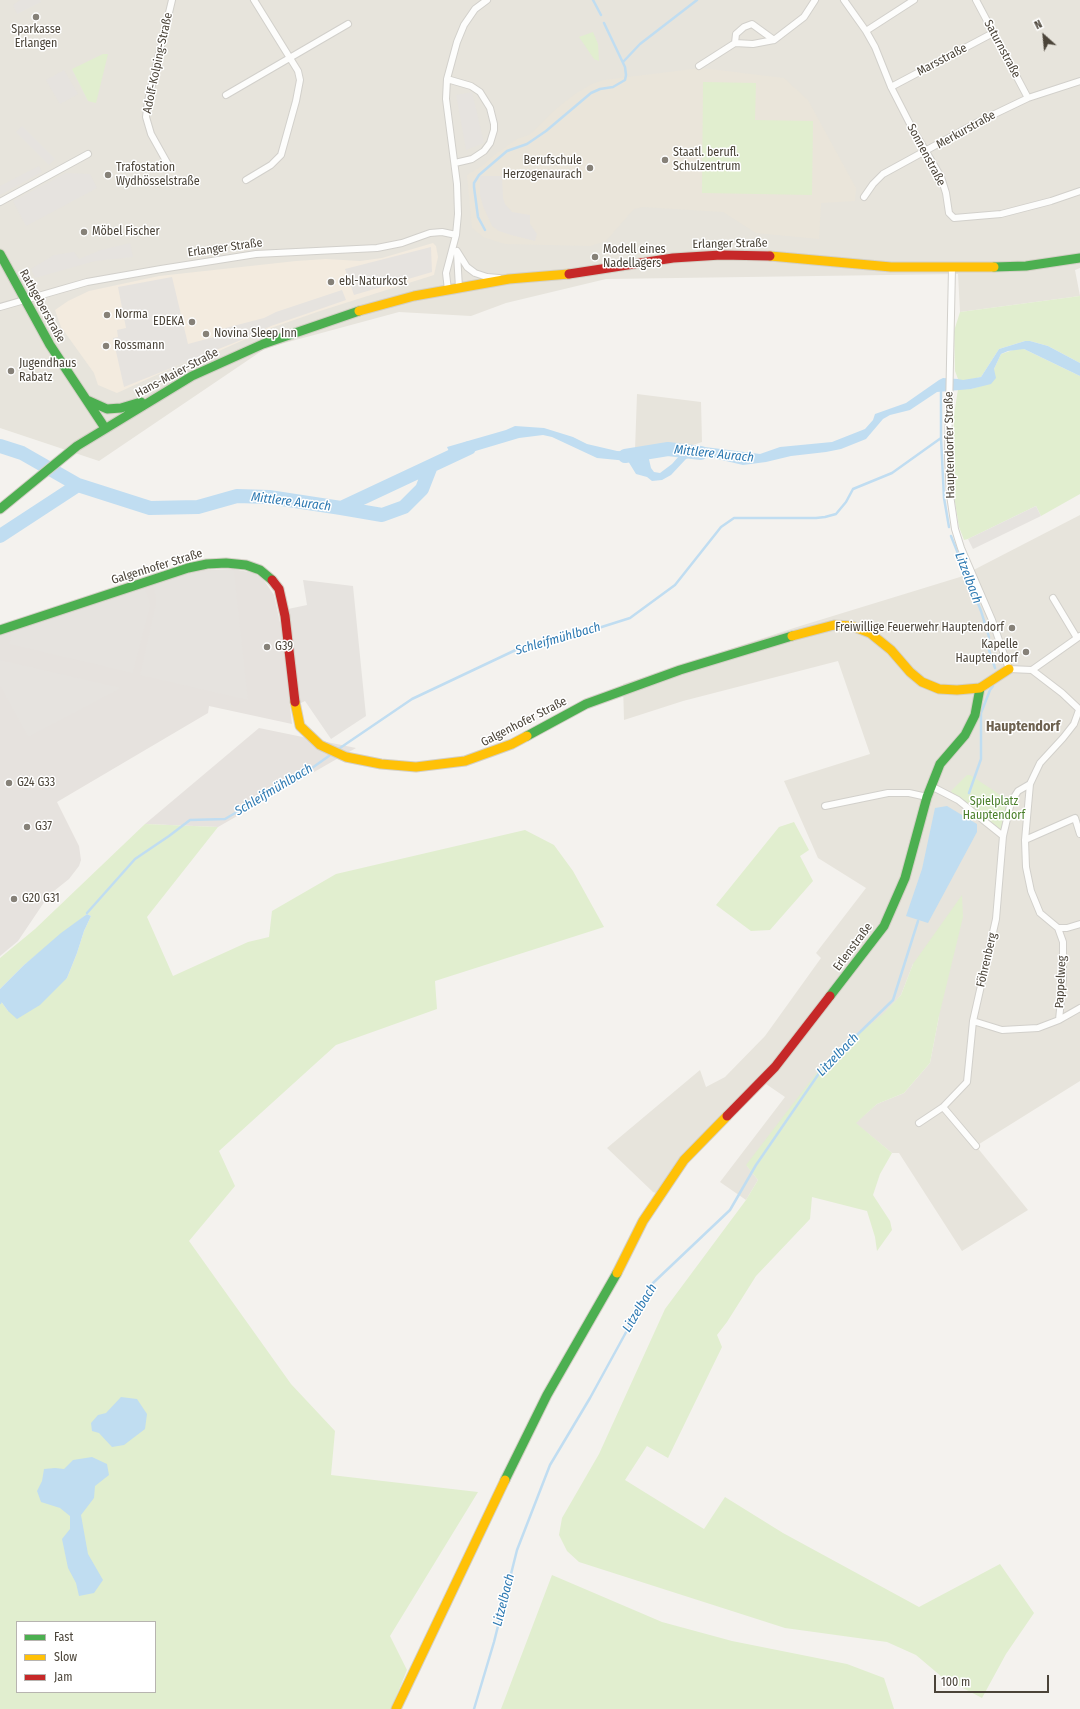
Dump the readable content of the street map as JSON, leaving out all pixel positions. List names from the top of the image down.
{
  "streets": {
    "street": [
      "Saturnstraße",
      "Marsstraße",
      "Adolf-Kolping-Straße",
      "Merkurstraße",
      "Sonnenstraße",
      "Erlanger Straße",
      "Rathgeberstraße",
      "Hans-Maier-Straße",
      "Hauptendorfer Straße",
      "Galgenhofer Straße",
      "Erlenstraße",
      "Föhrenberg",
      "Pappelweg"
    ]
  },
  "crossings": [
    ["Saturnstraße", "Marsstraße"],
    ["Saturnstraße", "Merkurstraße"],
    ["Marsstraße", "Sonnenstraße"],
    ["Merkurstraße", "Sonnenstraße"],
    ["Erlanger Straße", "Rathgeberstraße"],
    ["Erlanger Straße", "Hans-Maier-Straße"],
    ["Erlanger Straße", "Hauptendorfer Straße"],
    ["Rathgeberstraße", "Hans-Maier-Straße"],
    ["Galgenhofer Straße", "Erlenstraße"],
    ["Föhrenberg", "Pappelweg"]
  ],
  "districts": ["Hauptendorf"],
  "water": ["Mittlere Aurach", "Litzelbach", "Schleifmühlbach"],
  "parks": ["Spielplatz Hauptendorf"],
  "places": [
    "Sparkasse Erlangen",
    "Staatl. berufl. Schulzentrum",
    "Berufschule Herzogenaurach",
    "Trafostation Wydhösselstraße",
    "Möbel Fischer",
    "Modell eines Nadellagers",
    "ebl-Naturkost",
    "Norma",
    "EDEKA",
    "Novina Sleep Inn",
    "Rossmann",
    "Jugendhaus Rabatz",
    "Freiwillige Feuerwehr Hauptendorf",
    "G39",
    "Kapelle Hauptendorf",
    "G24 G33",
    "G37",
    "G20 G31"
  ],
  "legend": ["Fast", "Slow", "Jam"],
  "scale_bar": "100 m",
  "north": "top left"
}
